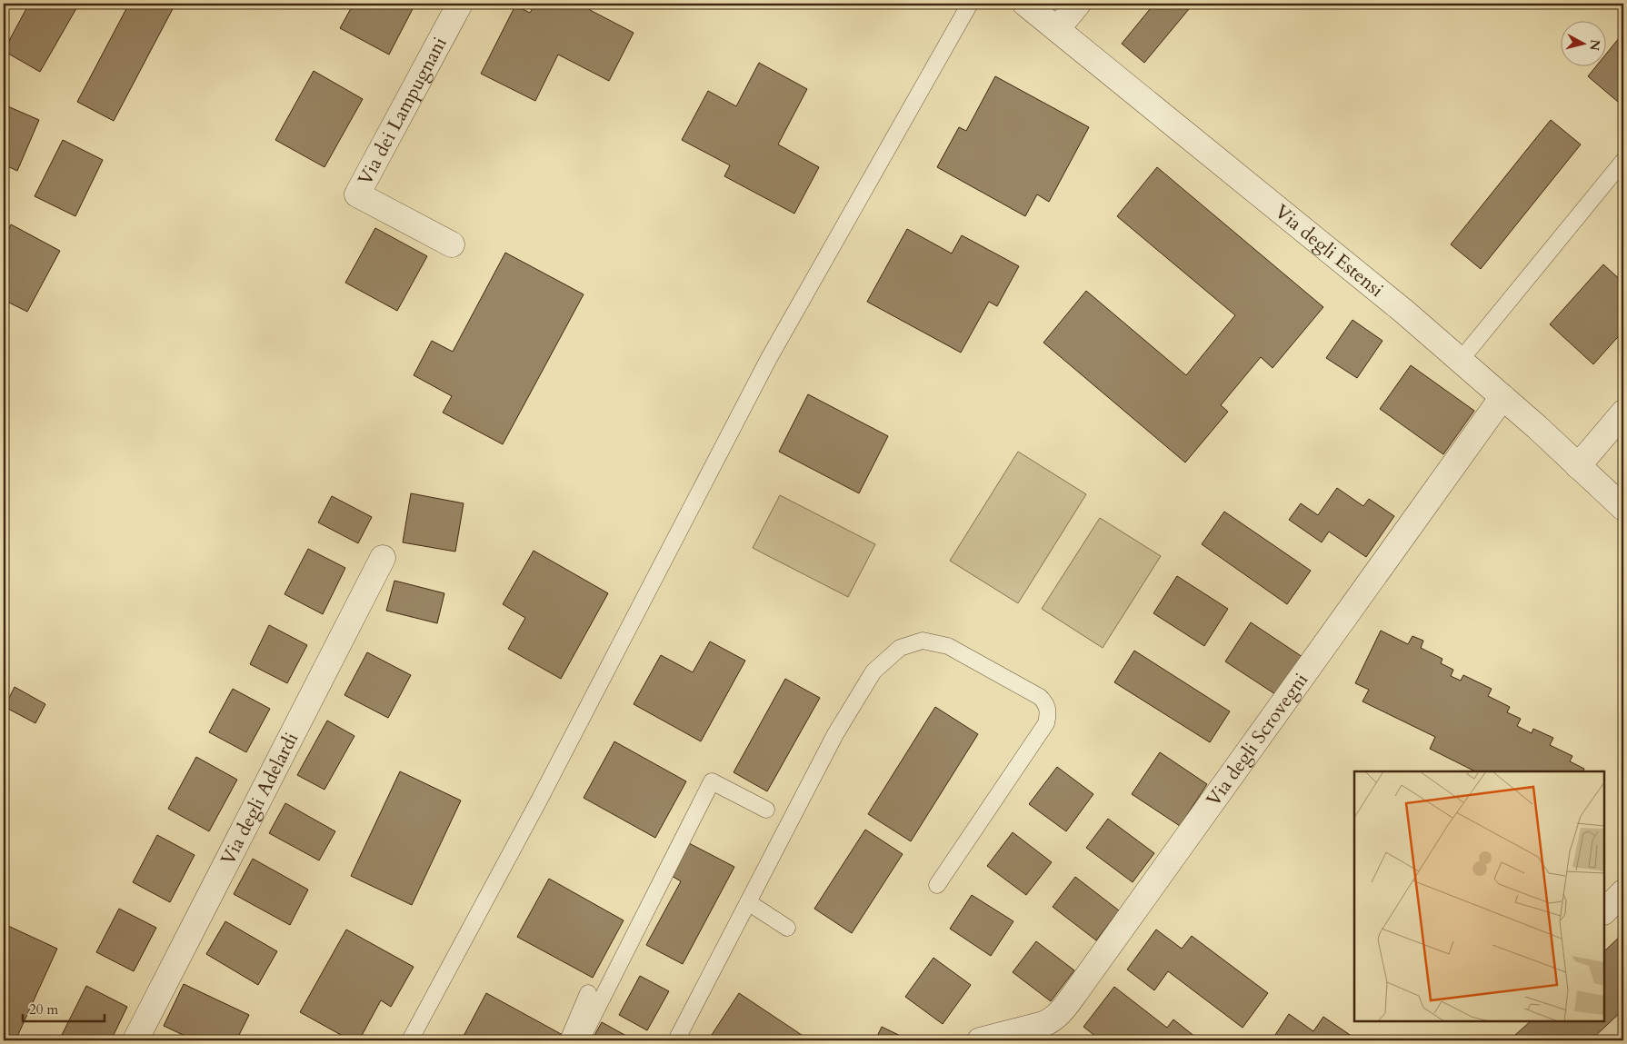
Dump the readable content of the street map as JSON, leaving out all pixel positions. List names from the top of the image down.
{
  "streets": {
    "street": [
      "Via dei Lampugnani",
      "Via degli Estensi",
      "Via degli Scrovegni",
      "Via degli Adelardi"
    ]
  },
  "crossings": [
    ["Via degli Estensi", "Via degli Scrovegni"]
  ],
  "scale_bar": "20 m",
  "north": "right"
}
